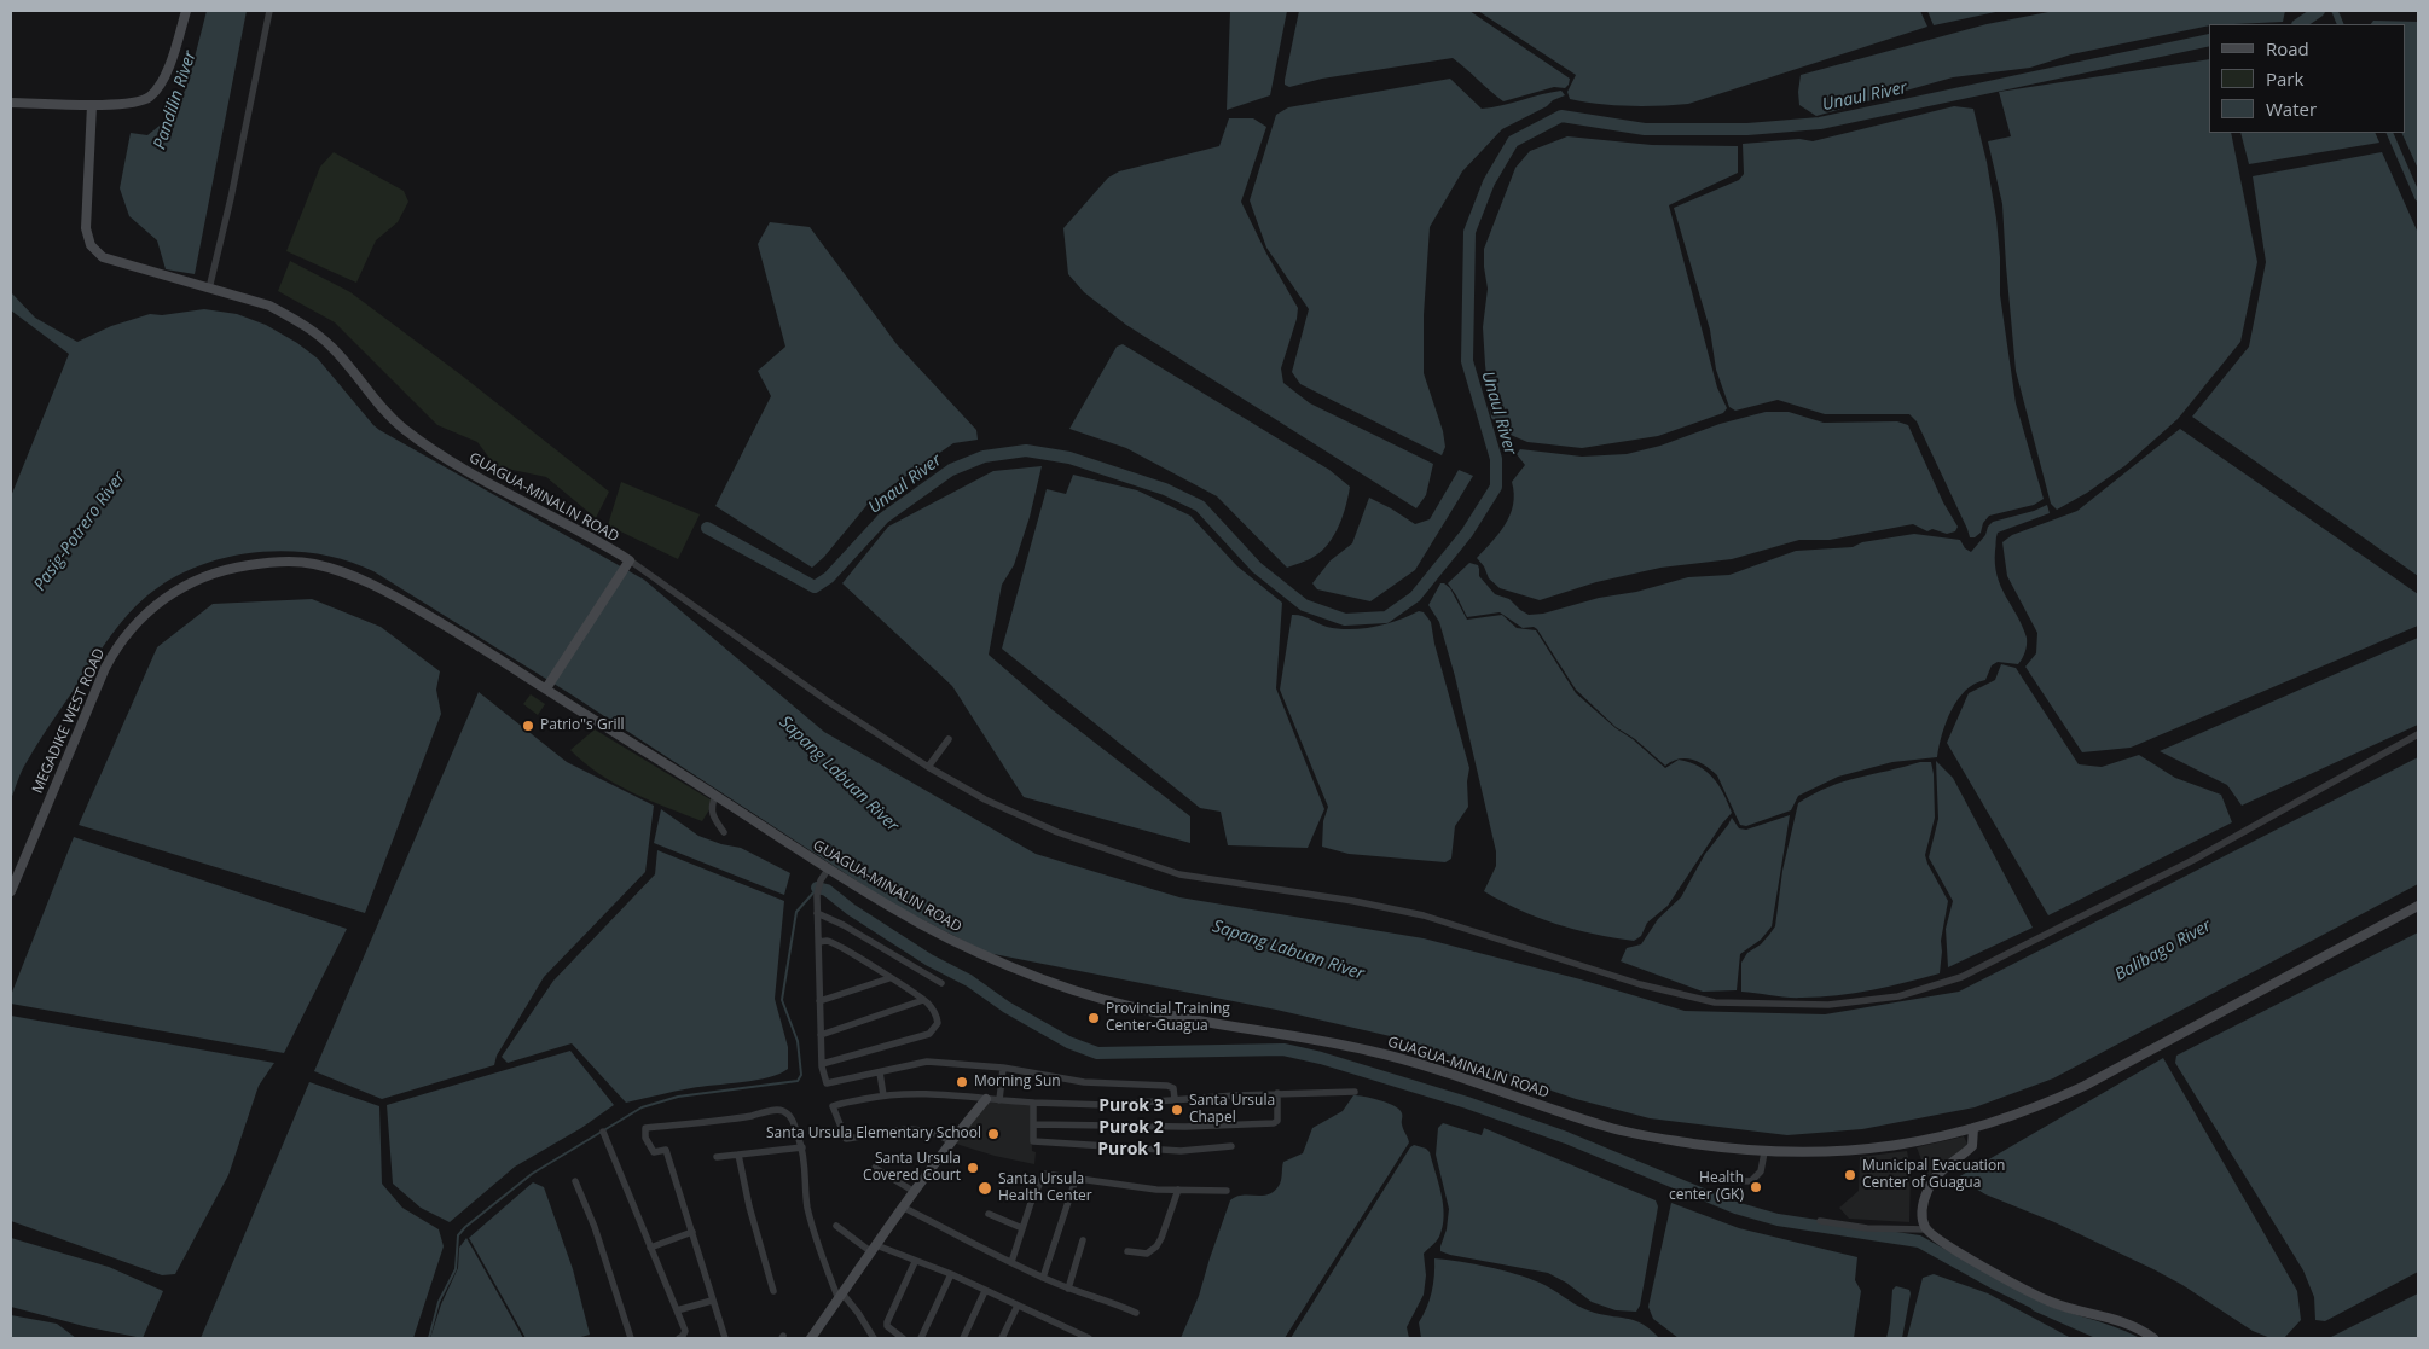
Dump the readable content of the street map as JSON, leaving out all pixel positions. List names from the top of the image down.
{
  "streets": {
    "main road": ["GUAGUA-MINALIN ROAD", "MEGADIKE WEST ROAD"]
  },
  "crossings": [
    ["GUAGUA-MINALIN ROAD", "MEGADIKE WEST ROAD"]
  ],
  "districts": ["Purok 3", "Purok 2", "Purok 1"],
  "water": [
    "Unaul River",
    "Pandilin River",
    "Pasig-Potrero River",
    "Sapang Labuan River",
    "Balibago River"
  ],
  "places": [
    "Patrio\"s Grill",
    "Provincial Training Center-Guagua",
    "Morning Sun",
    "Santa Ursula Chapel",
    "Santa Ursula Elementary School",
    "Santa Ursula Covered Court",
    "Municipal Evacuation Center of Guagua",
    "Health center (GK)",
    "Santa Ursula Health Center"
  ],
  "legend": ["Road", "Park", "Water"]
}
